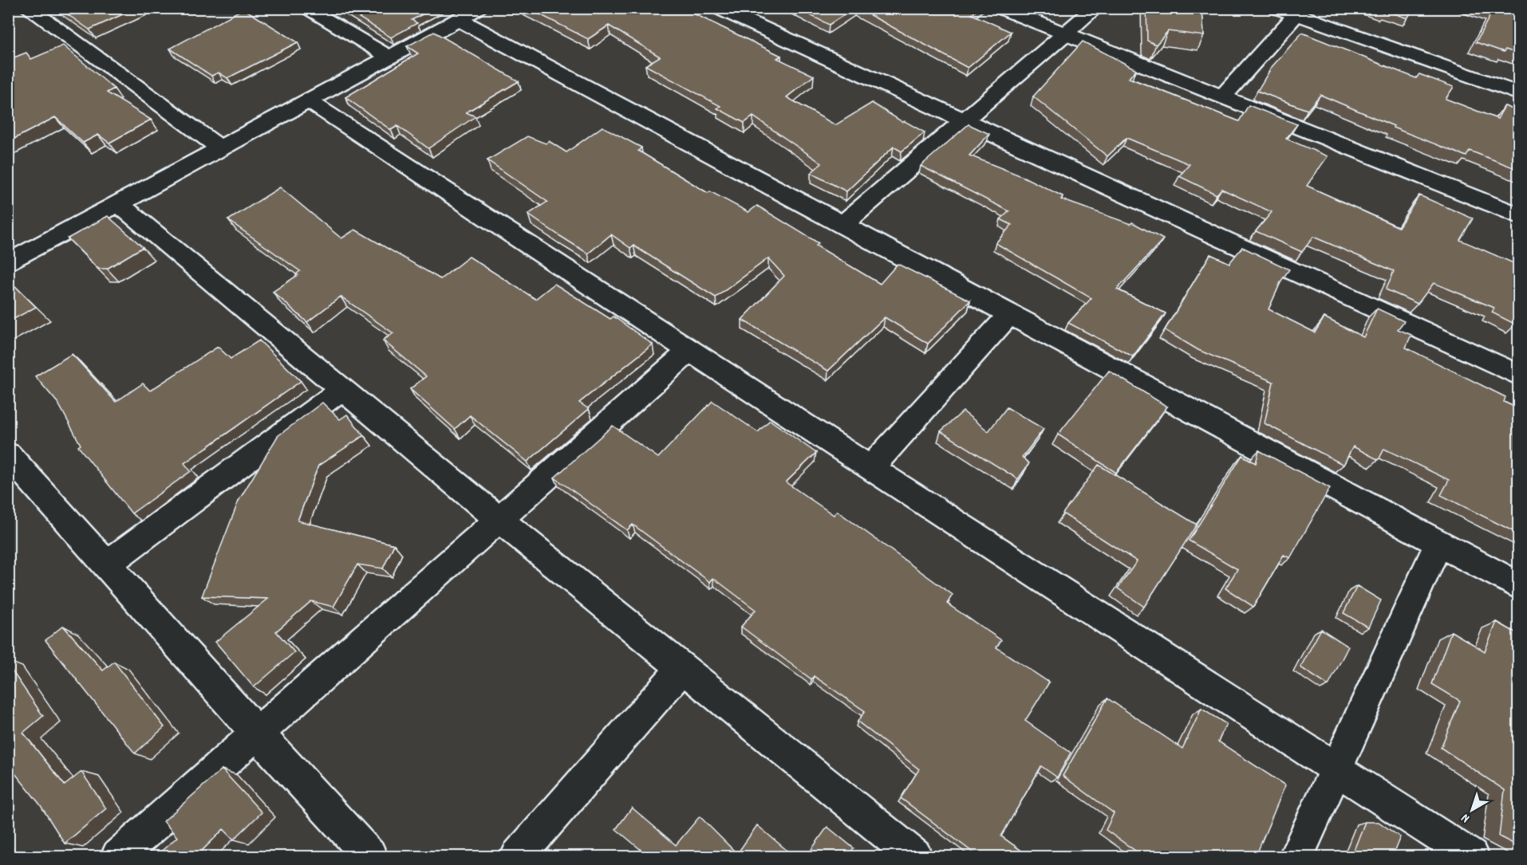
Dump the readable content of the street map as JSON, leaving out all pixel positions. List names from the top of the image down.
{
  "north": "bottom left"
}
